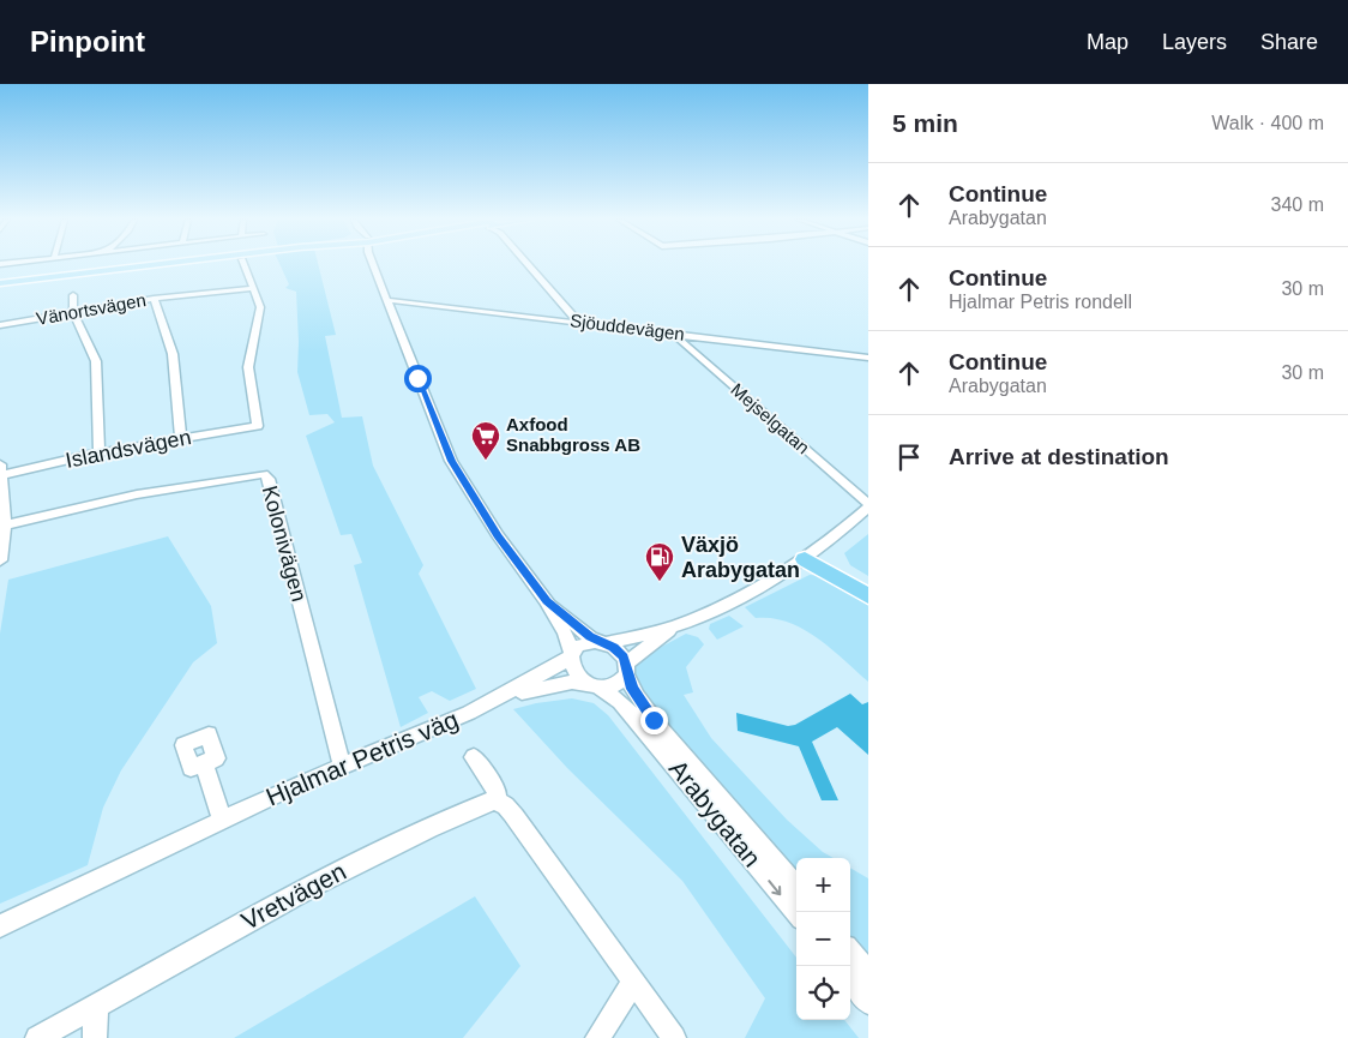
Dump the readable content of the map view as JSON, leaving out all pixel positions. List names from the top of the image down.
{
  "streets": {
    "street": [
      "Vänortsvägen",
      "Sjöuddevägen",
      "Mejselgatan",
      "Islandsvägen",
      "Kolonivägen",
      "Hjalmar Petris väg",
      "Arabygatan",
      "Vretvägen"
    ]
  },
  "crossings": [
    ["Vänortsvägen", "Islandsvägen"],
    ["Sjöuddevägen", "Mejselgatan"],
    ["Kolonivägen", "Hjalmar Petris väg"],
    ["Hjalmar Petris väg", "Arabygatan"]
  ],
  "places": {
    "supermarket": ["Axfood Snabbgross AB"],
    "fuel station": ["Växjö Arabygatan"]
  },
  "page": {
    "header": "Pinpoint",
    "nav": ["Map", "Layers", "Share"],
    "heading": ["5 min", "Walk · 400 m"],
    "list": [
      ["Continue", "Arabygatan", "340 m"],
      ["Continue", "Hjalmar Petris rondell", "30 m"],
      ["Continue", "Arabygatan", "30 m"],
      "Arrive at destination"
    ],
    "map_buttons": ["+", "−"]
  }
}
